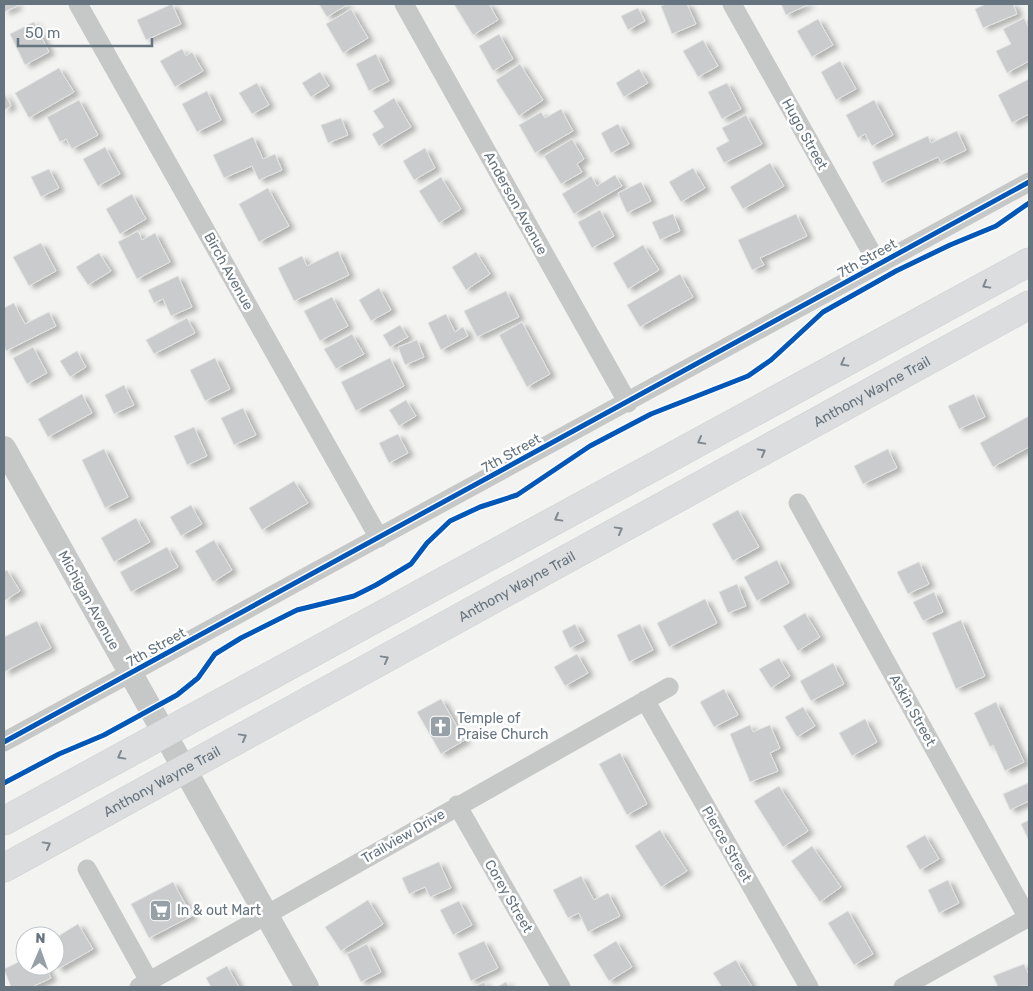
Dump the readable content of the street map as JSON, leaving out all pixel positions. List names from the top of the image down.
{
  "streets": {
    "highway": ["Anthony Wayne Trail"],
    "street": [
      "Hugo Street",
      "Anderson Avenue",
      "7th Street",
      "Birch Avenue",
      "Michigan Avenue",
      "Askin Street",
      "Trailview Drive",
      "Pierce Street",
      "Corey Street"
    ]
  },
  "crossings": [
    ["Hugo Street", "7th Street"],
    ["Anderson Avenue", "7th Street"],
    ["7th Street", "Birch Avenue"],
    ["7th Street", "Michigan Avenue"],
    ["Anthony Wayne Trail", "Michigan Avenue"],
    ["Michigan Avenue", "Trailview Drive"],
    ["Trailview Drive", "Pierce Street"],
    ["Trailview Drive", "Corey Street"]
  ],
  "places": {
    "church": ["Temple of Praise Church"],
    "supermarket": ["In & out Mart"]
  },
  "scale_bar": "50 m",
  "north": "top"
}
